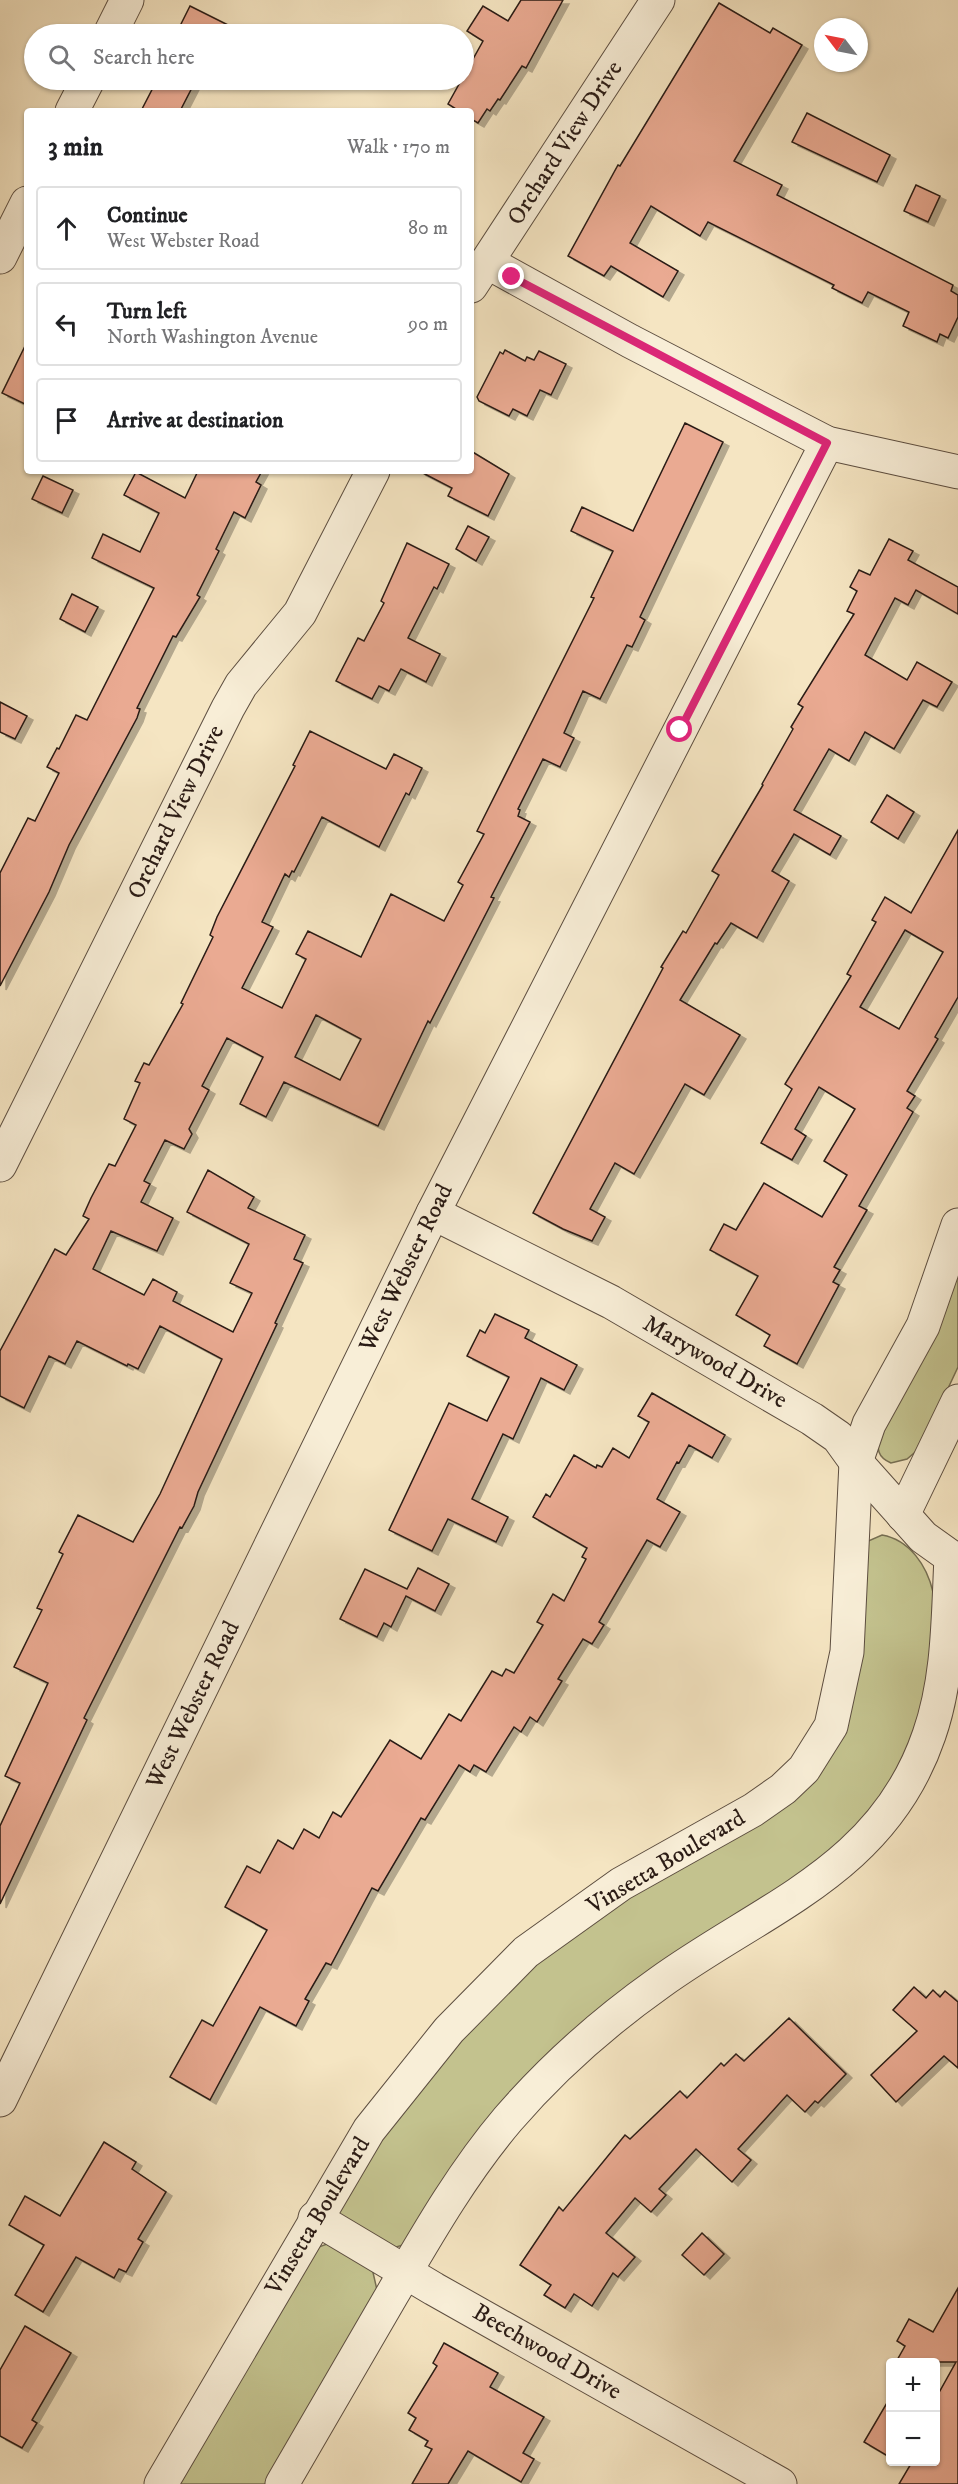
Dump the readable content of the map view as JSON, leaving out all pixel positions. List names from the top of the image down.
{
  "streets": {
    "street": [
      "Orchard View Drive",
      "West Webster Road",
      "Marywood Drive",
      "Vinsetta Boulevard",
      "Beechwood Drive"
    ]
  },
  "crossings": [
    ["West Webster Road", "Marywood Drive"],
    ["Marywood Drive", "Vinsetta Boulevard"],
    ["Vinsetta Boulevard", "Beechwood Drive"]
  ],
  "north": "top left",
  "page": {
    "search": "Search here",
    "heading": ["3 min", "Walk · 170 m"],
    "list": [
      ["Continue", "West Webster Road", "80 m"],
      ["Turn left", "North Washington Avenue", "90 m"],
      "Arrive at destination"
    ],
    "map_buttons": ["+", "−"]
  }
}
